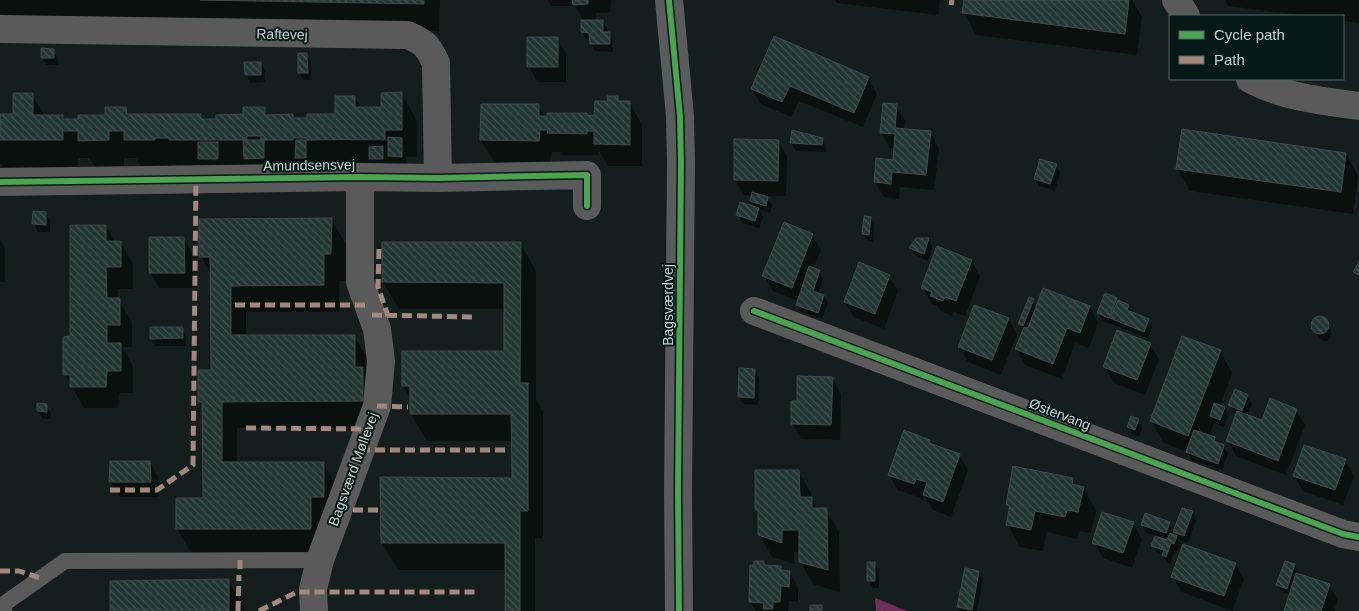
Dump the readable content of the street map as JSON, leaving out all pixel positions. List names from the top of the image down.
{
  "streets": {
    "main road": ["Bagsværdvej"],
    "street": [
      "Raftevej",
      "Amundsensvej",
      "Østervang",
      "Bagsværd Møllevej"
    ]
  },
  "crossings": [
    ["Raftevej", "Amundsensvej"],
    ["Amundsensvej", "Bagsværd Møllevej"]
  ],
  "legend": ["Cycle path", "Path"]
}
